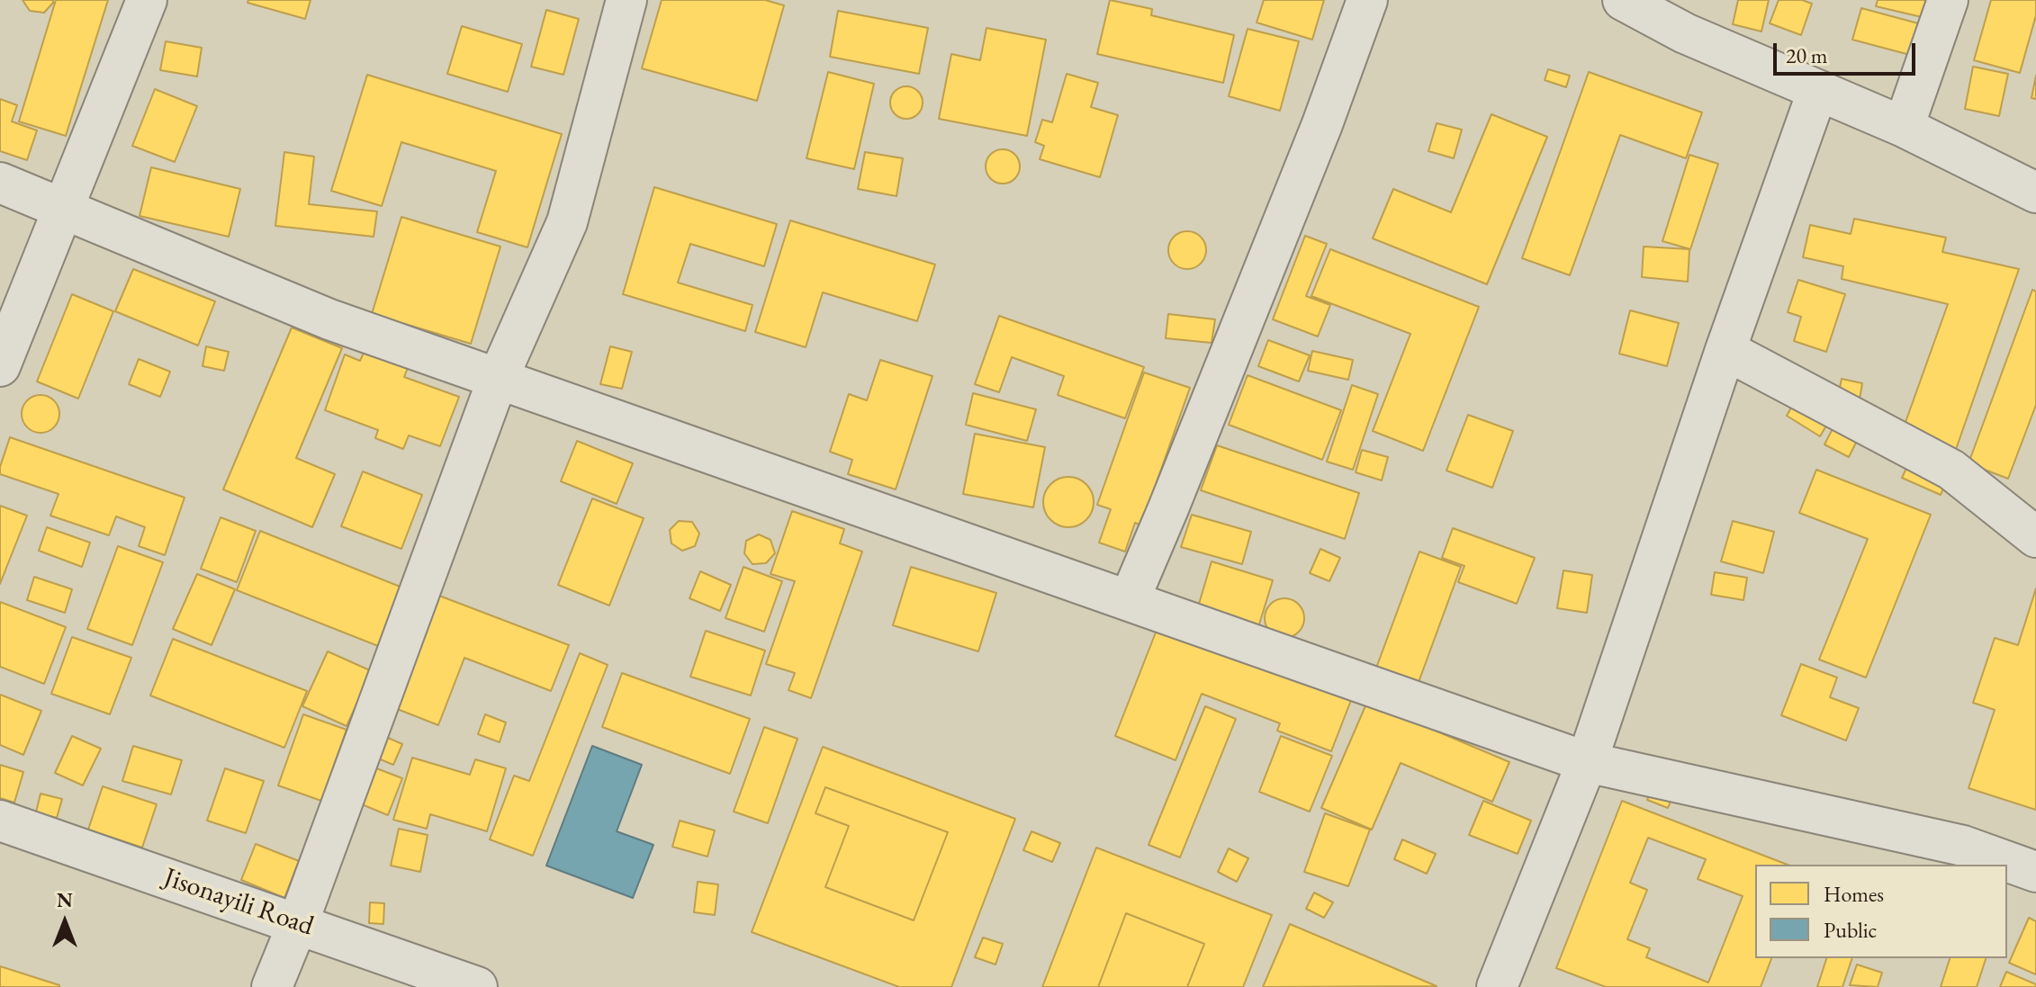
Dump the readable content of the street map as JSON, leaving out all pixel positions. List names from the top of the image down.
{
  "streets": {
    "street": ["Jisonayili Road"]
  },
  "legend": ["Homes", "Public"],
  "scale_bar": "20 m",
  "north": "top"
}
